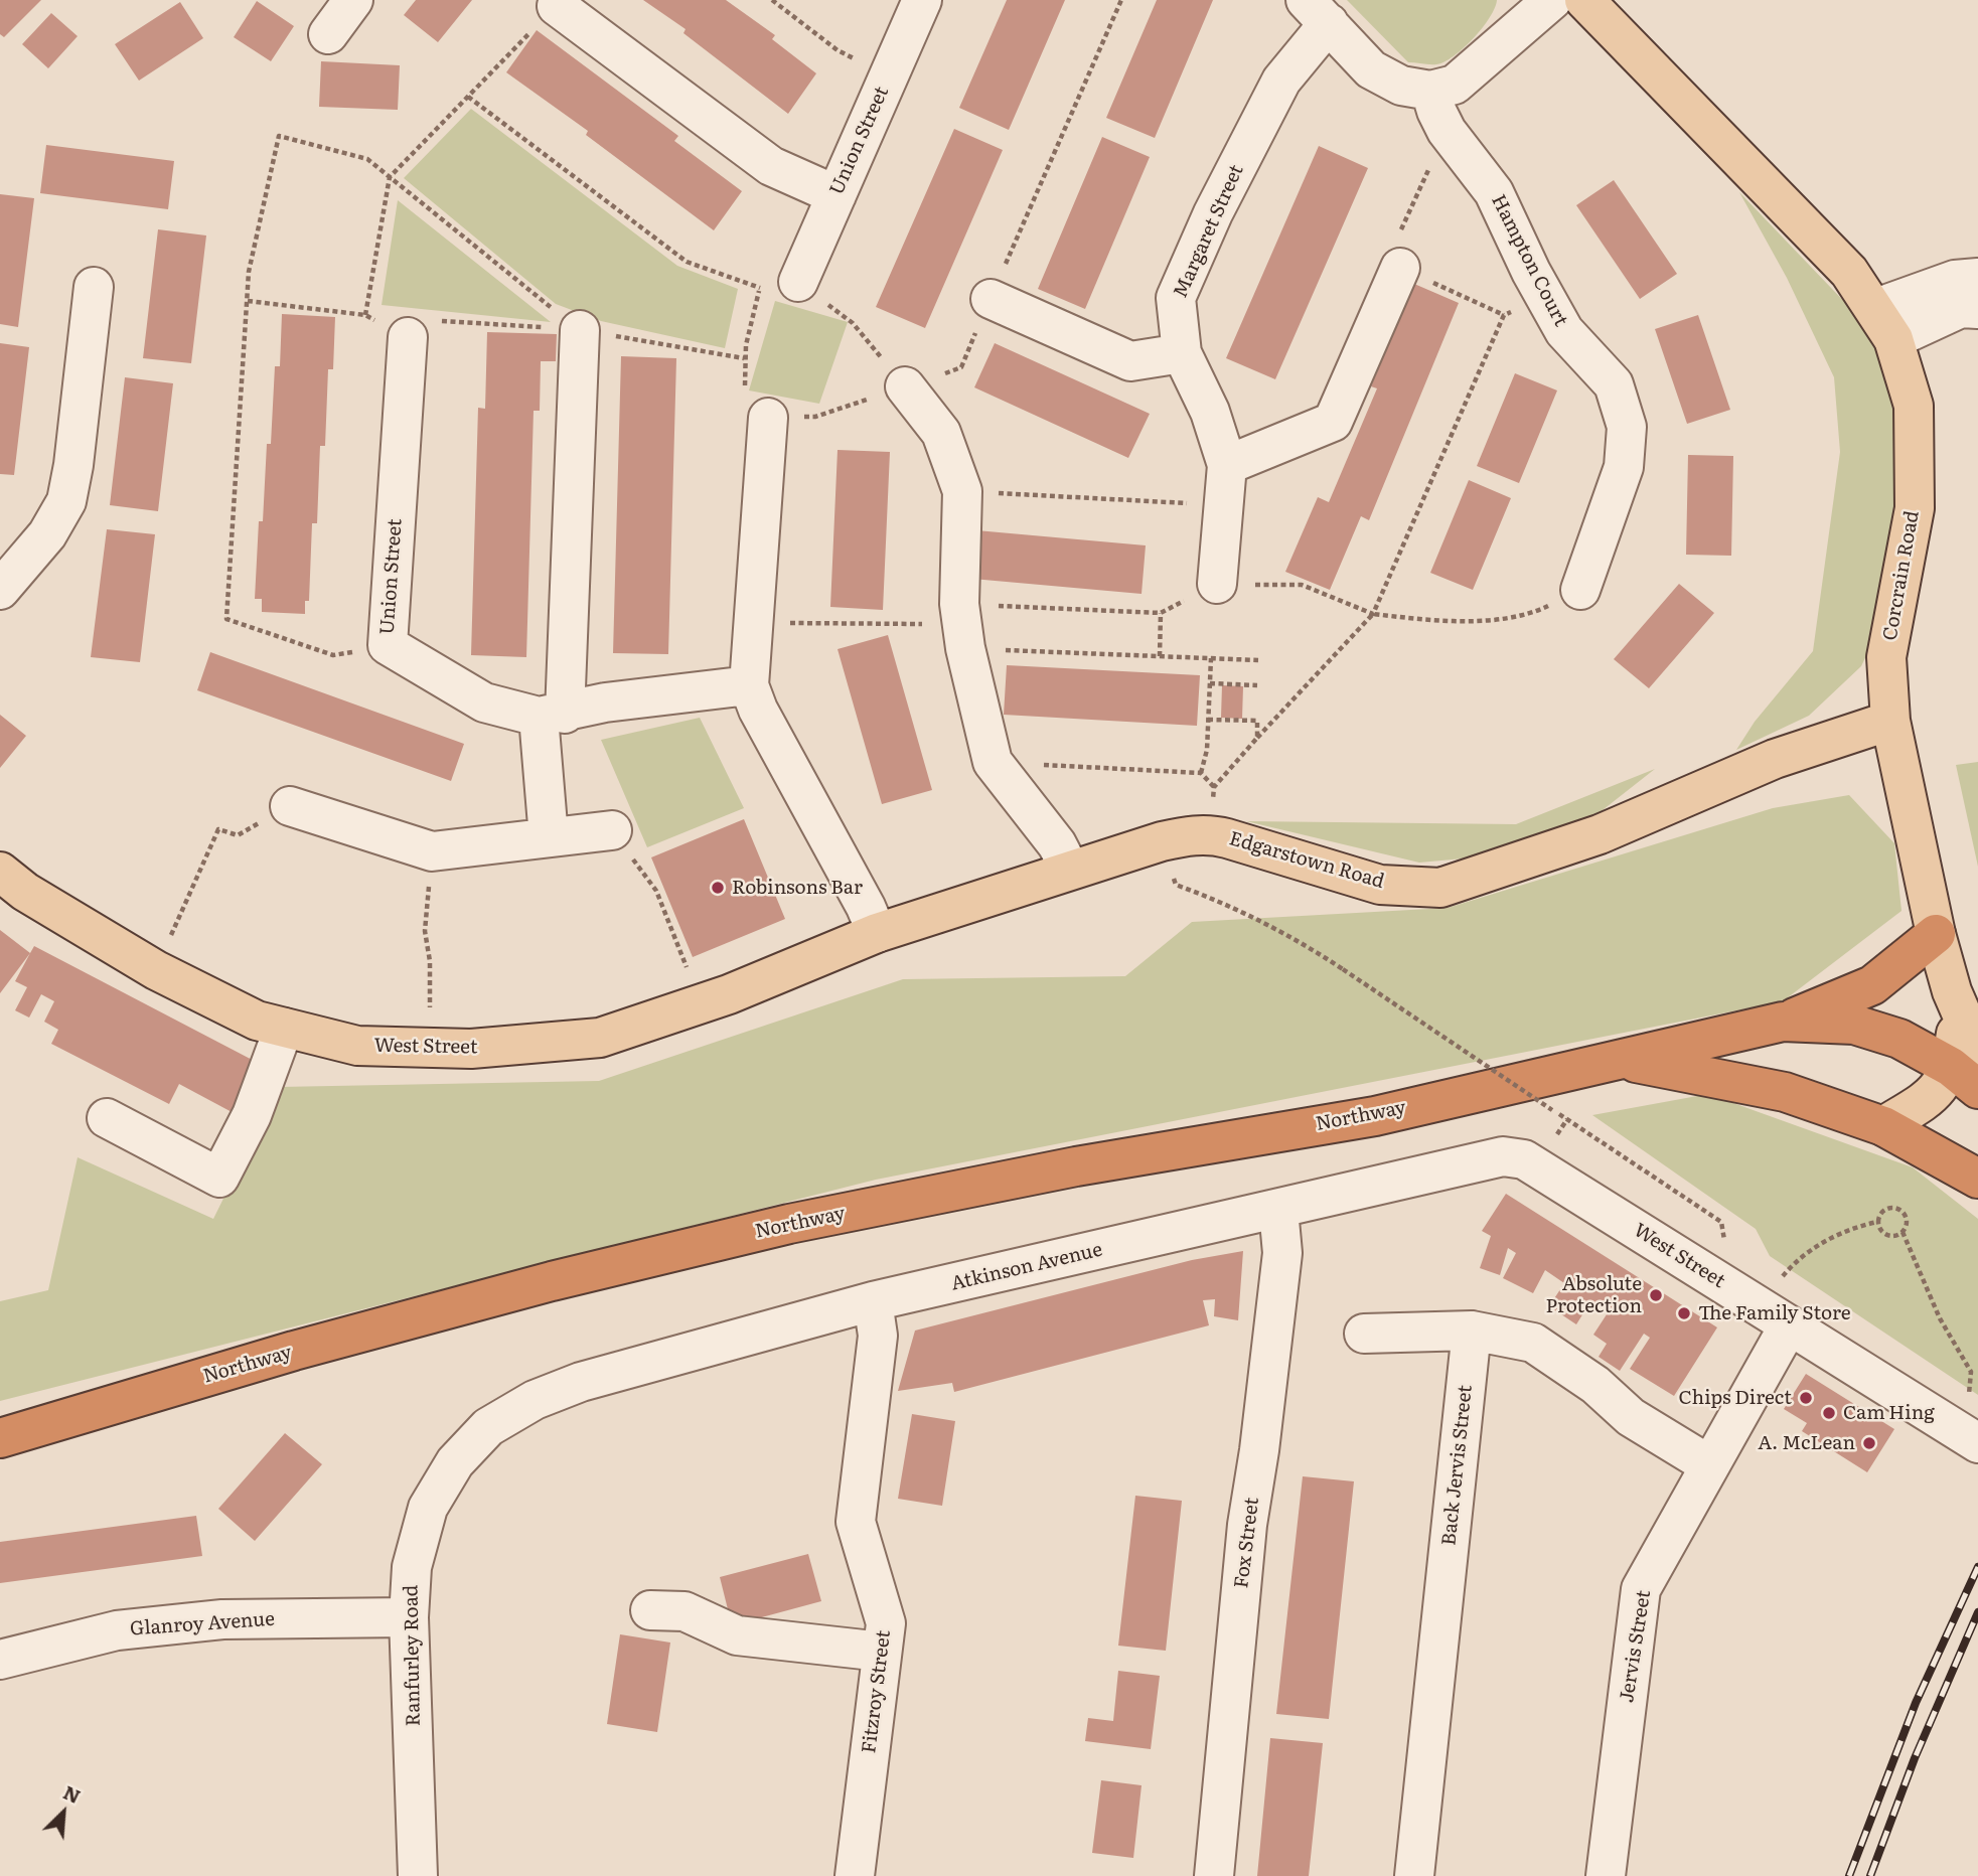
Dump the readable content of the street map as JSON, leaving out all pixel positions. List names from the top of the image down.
{
  "streets": {
    "highway": ["Northway"],
    "main road": ["Corcrain Road", "Edgarstown Road", "West Street"],
    "street": [
      "Union Street",
      "Margaret Street",
      "Hampton Court",
      "Atkinson Avenue",
      "Back Jervis Street",
      "Fox Street",
      "Glanroy Avenue",
      "Jervis Street",
      "Ranfurley Road",
      "Fitzroy Street"
    ]
  },
  "crossings": [
    ["Corcrain Road", "Edgarstown Road"],
    ["Corcrain Road", "Northway"],
    ["Edgarstown Road", "West Street"],
    ["West Street", "Atkinson Avenue"],
    ["West Street", "Jervis Street"],
    ["Atkinson Avenue", "Fox Street"],
    ["Atkinson Avenue", "Ranfurley Road"],
    ["Atkinson Avenue", "Fitzroy Street"],
    ["Glanroy Avenue", "Ranfurley Road"]
  ],
  "places": [
    "Robinsons Bar",
    "Absolute Protection",
    "The Family Store",
    "Chips Direct",
    "Cam Hing",
    "A. McLean"
  ],
  "north": "top right"
}
